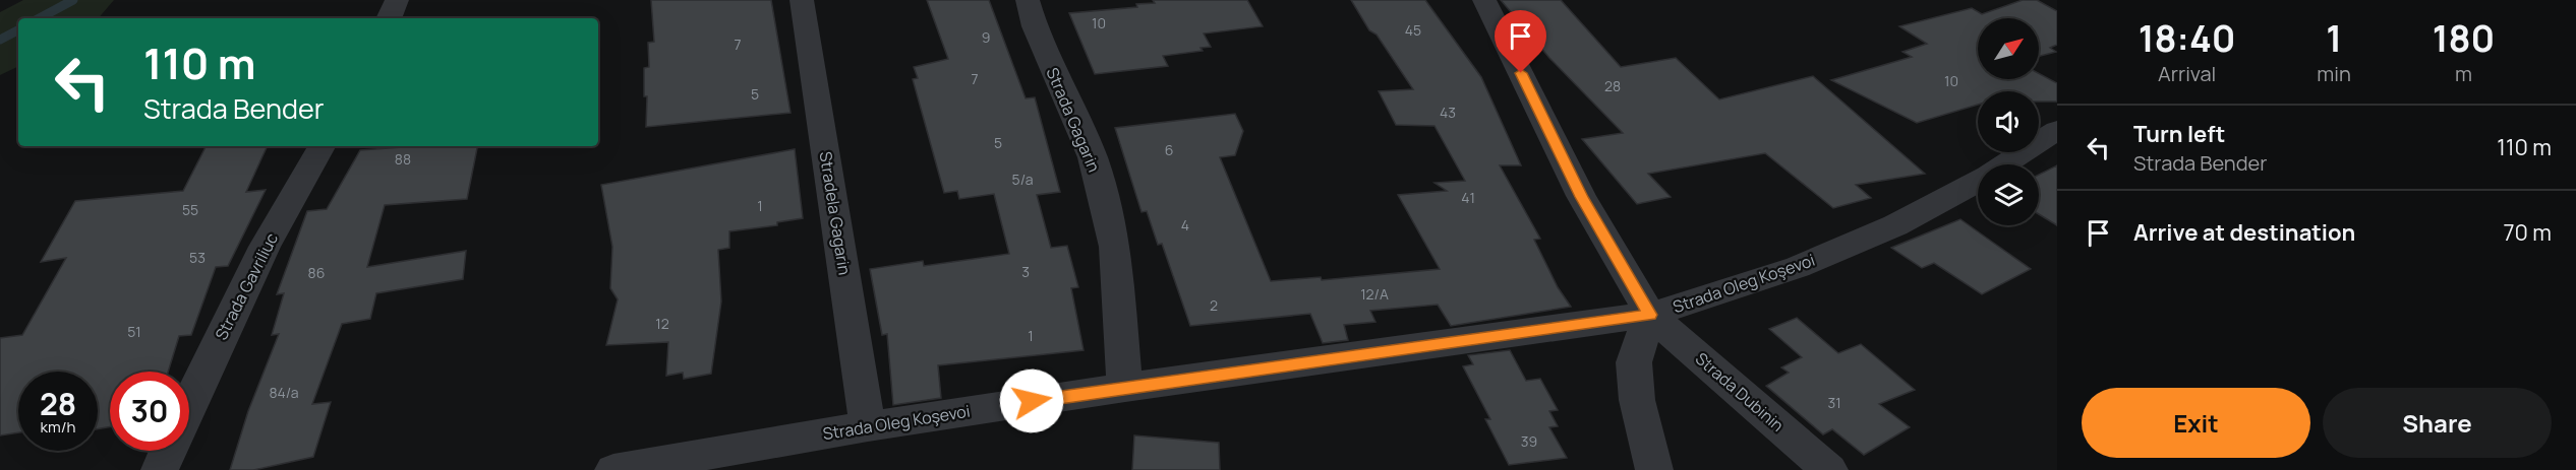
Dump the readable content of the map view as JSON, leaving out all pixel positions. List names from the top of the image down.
{
  "streets": {
    "street": [
      "Strada Gagarin",
      "Stradela Gagarin",
      "Strada Oleg Koşevoi",
      "Strada Gavriliuc",
      "Strada Dubinin"
    ]
  },
  "crossings": [
    ["Strada Gagarin", "Strada Oleg Koşevoi"],
    ["Stradela Gagarin", "Strada Oleg Koşevoi"],
    ["Strada Oleg Koşevoi", "Strada Dubinin"]
  ],
  "house_numbers": [
    "10",
    "45",
    "9",
    "7",
    "7",
    "10",
    "28",
    "5",
    "43",
    "5",
    "6",
    "88",
    "5/a",
    "41",
    "1",
    "55",
    "4",
    "53",
    "3",
    "86",
    "12/A",
    "2",
    "12",
    "51",
    "1",
    "84/a",
    "31",
    "39"
  ],
  "north": "top right",
  "page": {
    "eta": [
      "18:40",
      "Arrival",
      "1",
      "min",
      "180",
      "m"
    ],
    "turn": ["110 m", "Strada Bender"],
    "list": [
      {
        "name": "Turn left",
        "note": "Strada Bender",
        "value": "110 m"
      },
      {
        "name": "Arrive at destination",
        "value": "70 m"
      }
    ],
    "speed": "28 km/h",
    "limit": "30",
    "buttons": ["Exit", "Share"]
  }
}
